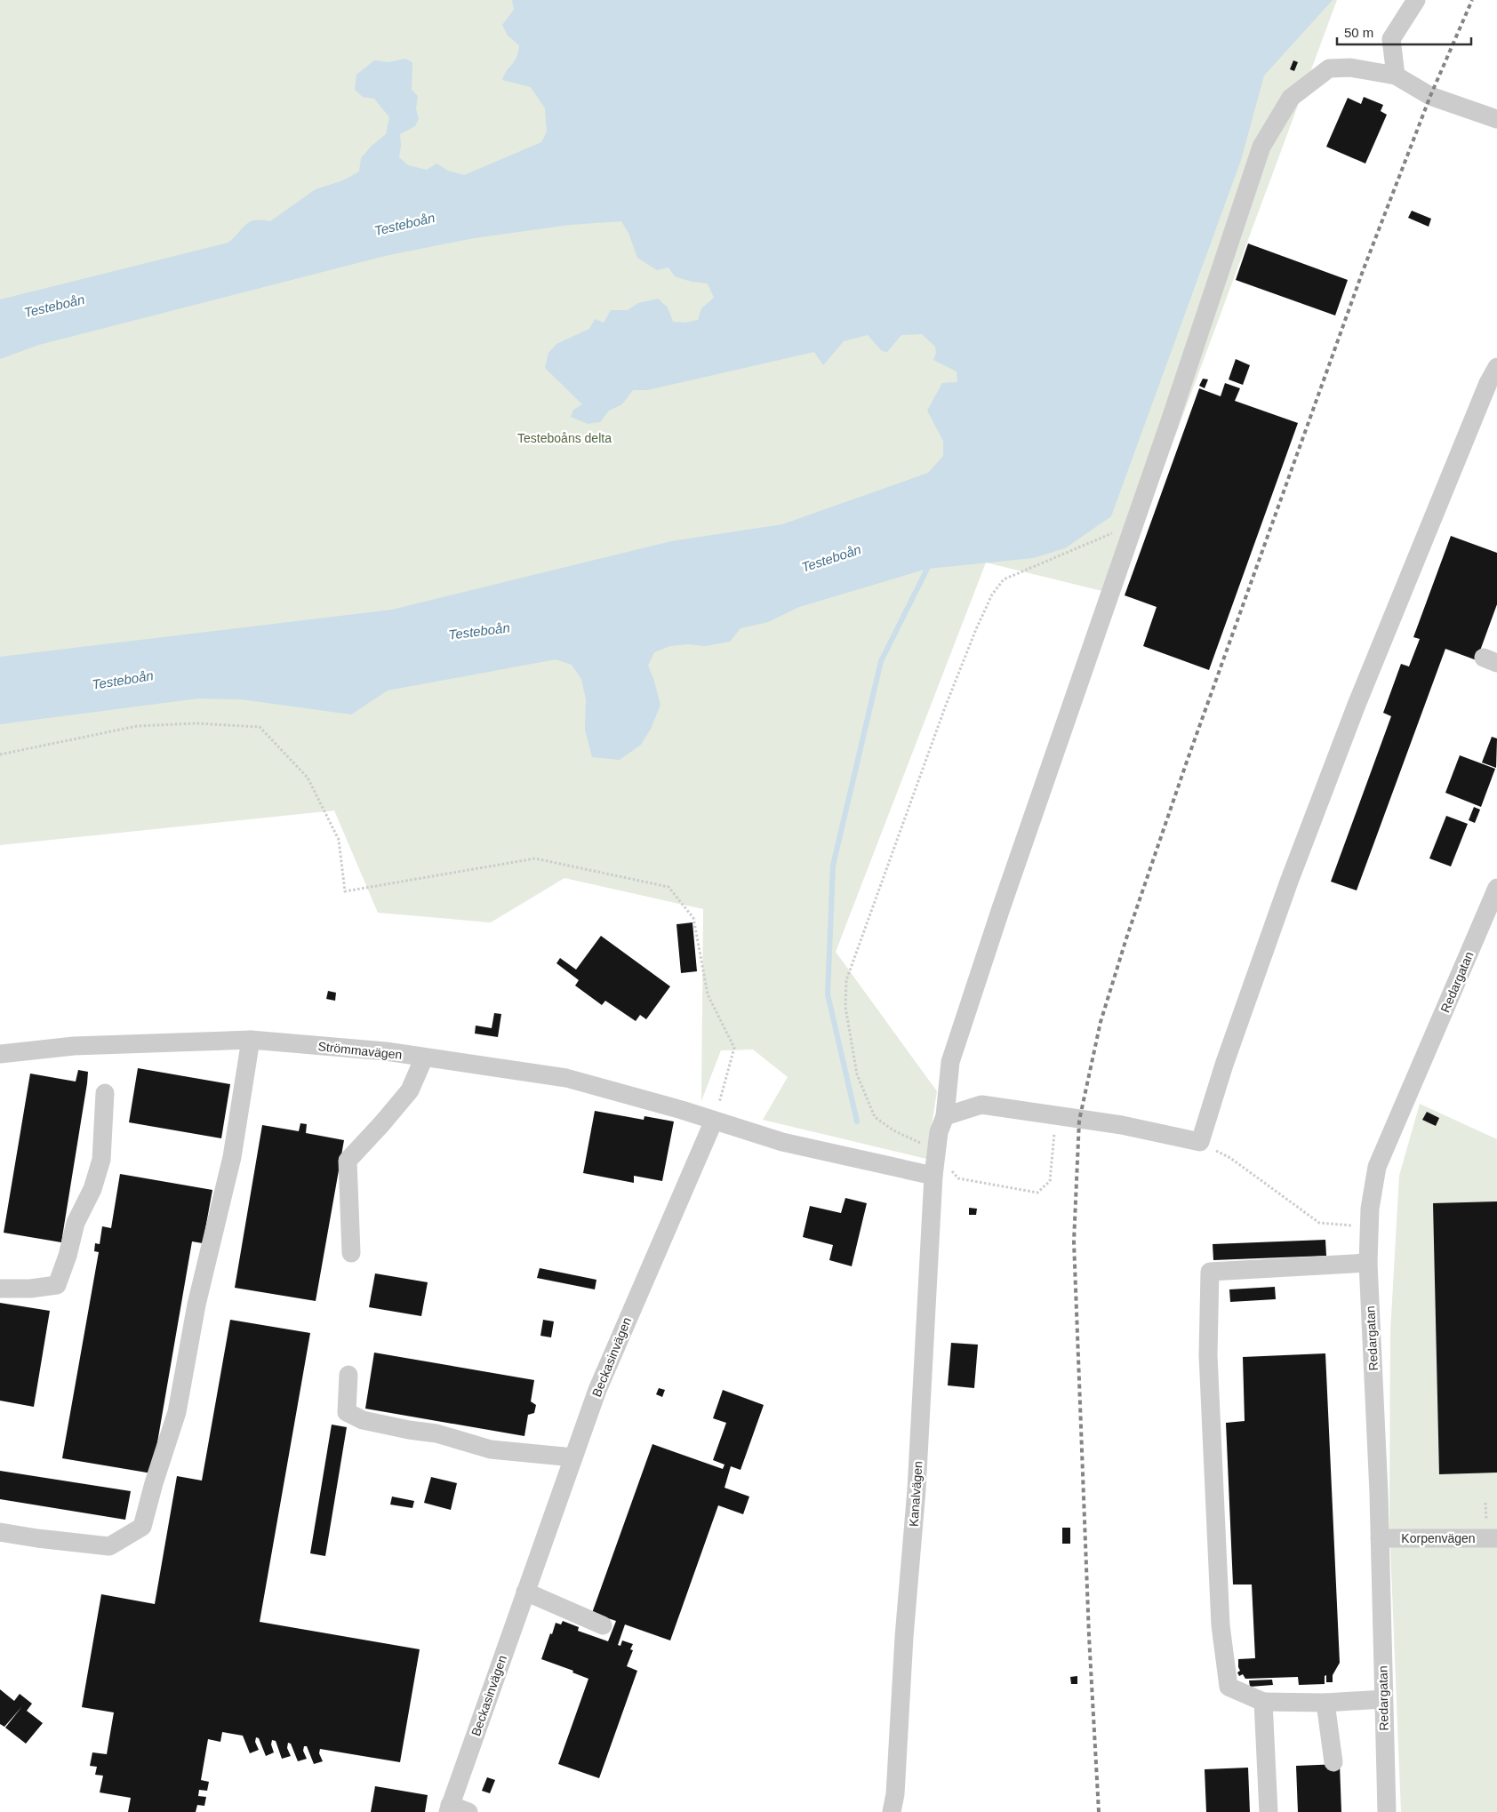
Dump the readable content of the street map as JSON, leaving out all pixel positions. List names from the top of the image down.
{
  "streets": {
    "street": [
      "Redargatan",
      "Strömmavägen",
      "Beckasinvägen",
      "Kanalvägen",
      "Korpenvägen"
    ]
  },
  "crossings": [
    ["Redargatan", "Korpenvägen"],
    ["Strömmavägen", "Beckasinvägen"]
  ],
  "water": ["Testeboån"],
  "parks": ["Testeboåns delta"],
  "scale_bar": "50 m"
}
